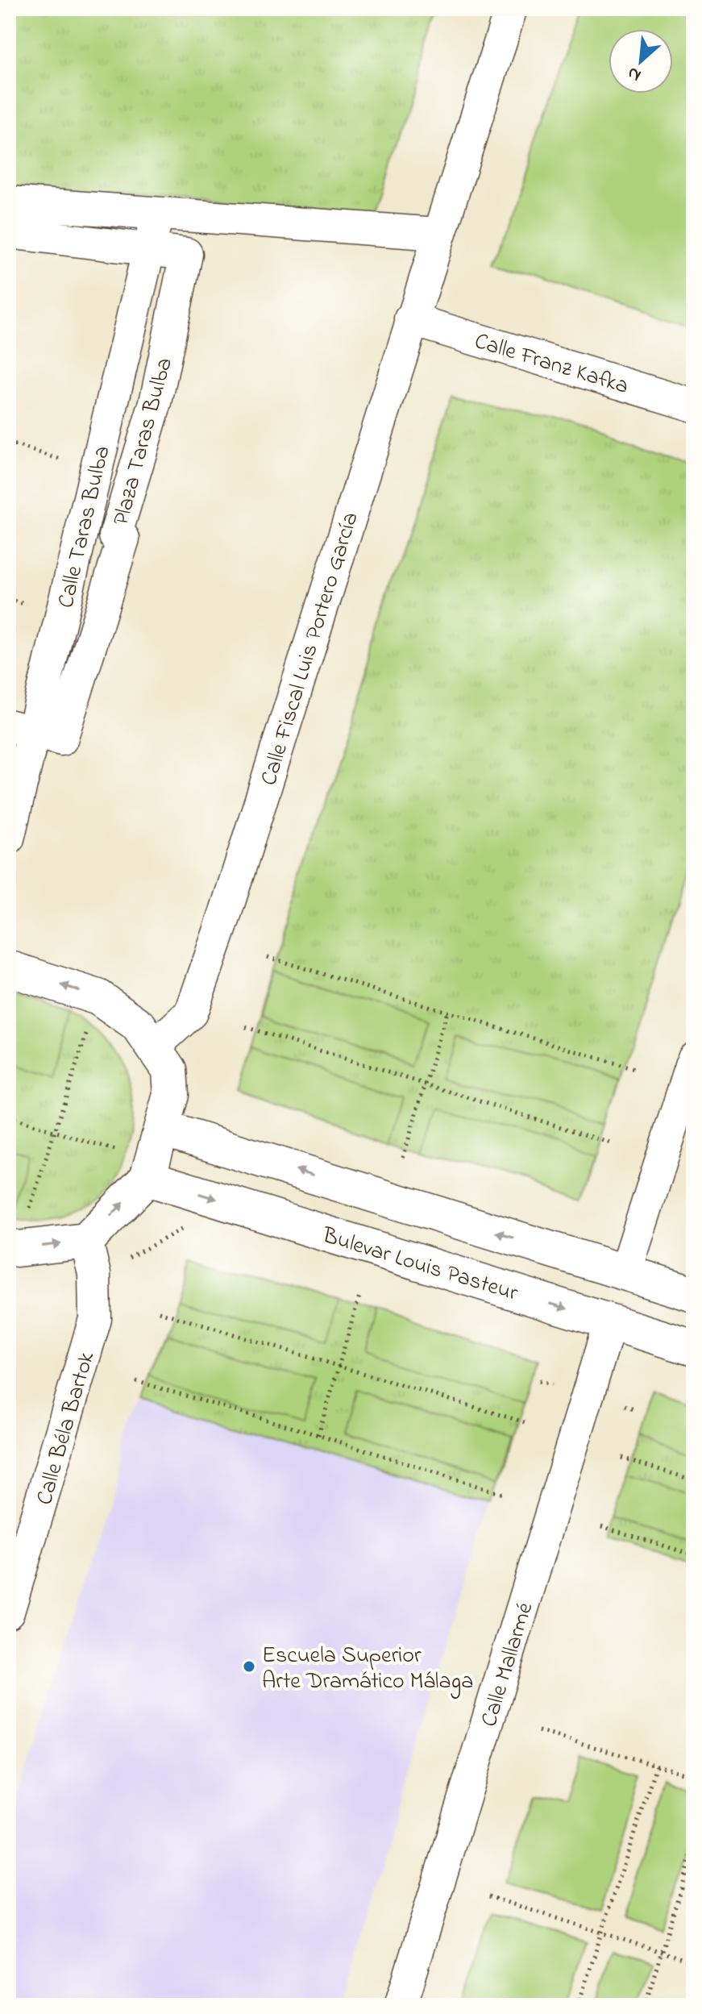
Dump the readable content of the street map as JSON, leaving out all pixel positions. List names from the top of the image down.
{
  "streets": {
    "street": [
      "Calle Franz Kafka",
      "Plaza Taras Bulba",
      "Calle Taras Bulba",
      "Calle Fiscal Luis Portero García",
      "Bulevar Louis Pasteur",
      "Calle Béla Bartok",
      "Calle Mallarmé"
    ]
  },
  "crossings": [
    ["Calle Franz Kafka", "Calle Fiscal Luis Portero García"],
    ["Plaza Taras Bulba", "Calle Taras Bulba"],
    ["Bulevar Louis Pasteur", "Calle Mallarmé"]
  ],
  "places": ["Escuela Superior Arte Dramático Málaga"],
  "north": "bottom left"
}
